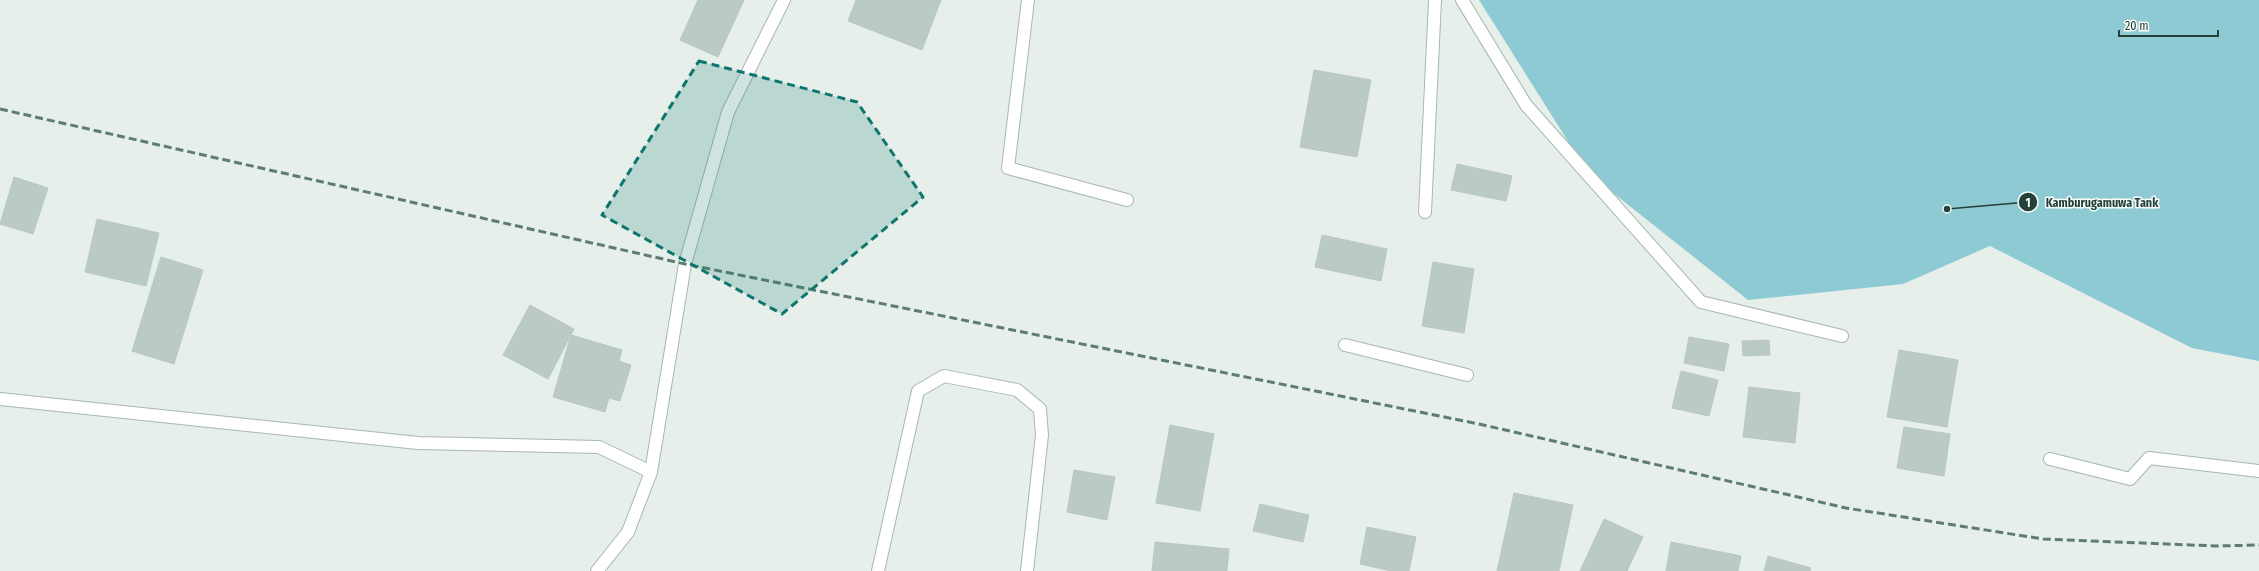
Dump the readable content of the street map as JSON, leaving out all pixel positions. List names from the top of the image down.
{
  "places": ["Kamburugamuwa Tank"],
  "scale_bar": "20 m"
}
